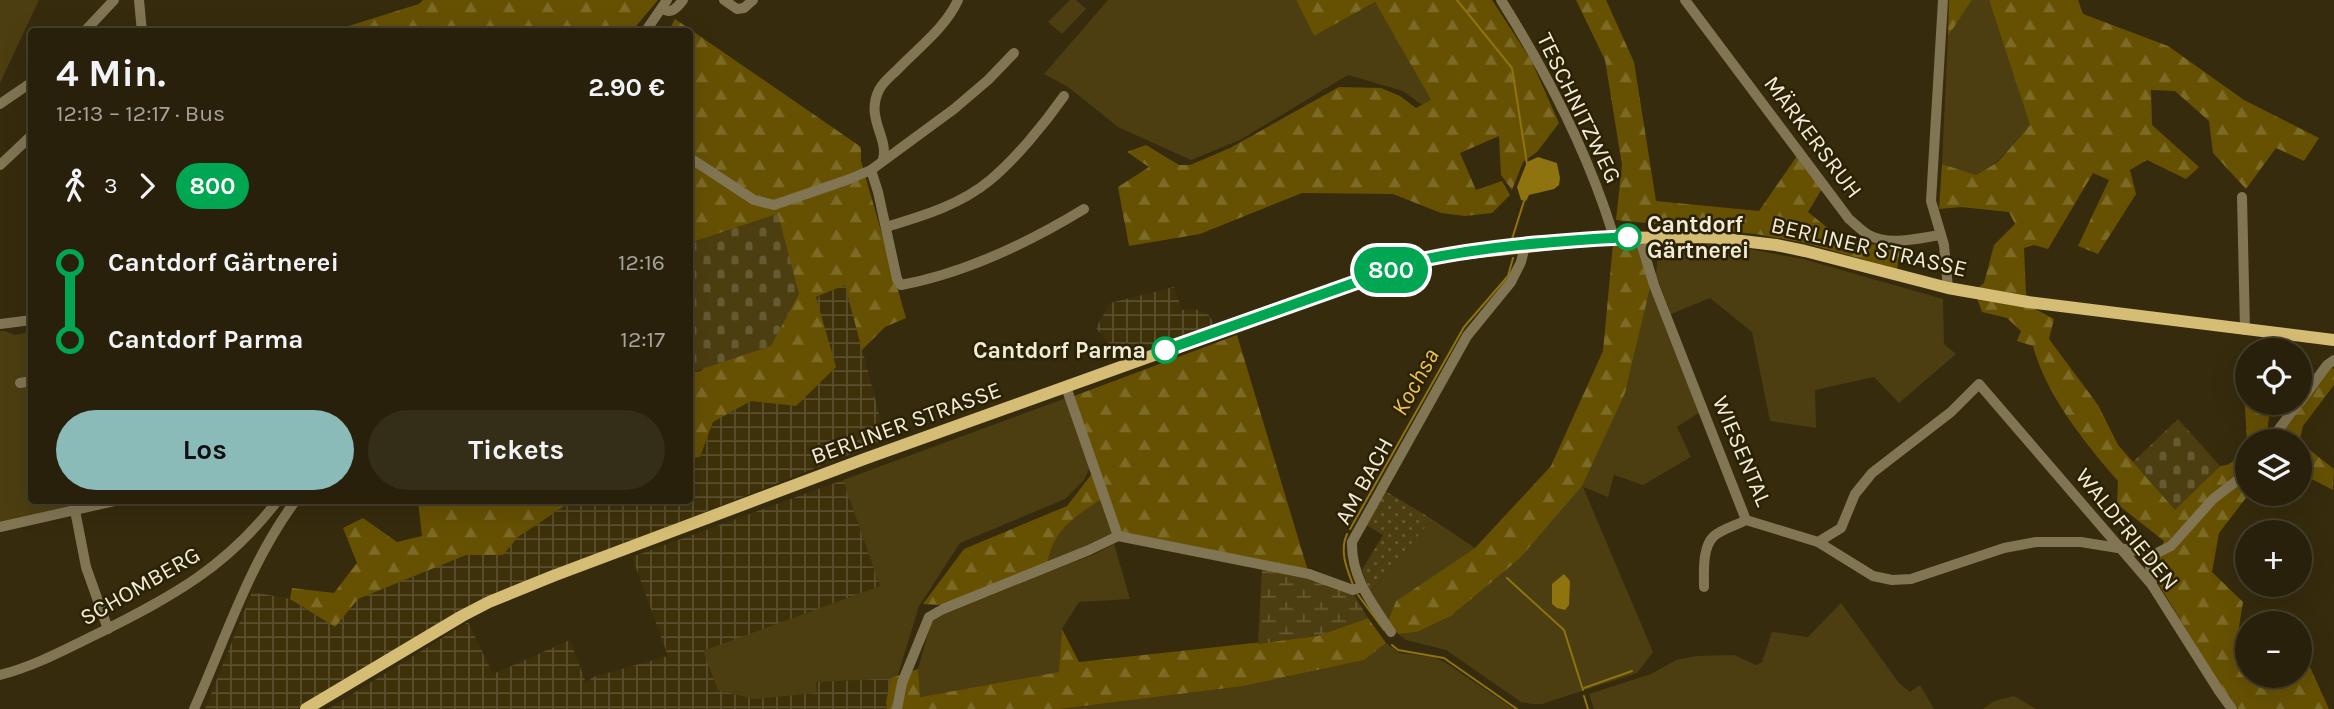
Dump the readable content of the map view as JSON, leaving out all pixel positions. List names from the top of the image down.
{
  "streets": {
    "main road": ["BERLINER STRASSE"],
    "street": [
      "TESCHNITZWEG",
      "MÄRKERSRUH",
      "WIESENTAL",
      "AM BACH",
      "WALDFRIEDEN",
      "SCHOMBERG"
    ]
  },
  "crossings": [
    ["TESCHNITZWEG", "BERLINER STRASSE"],
    ["BERLINER STRASSE", "WIESENTAL"],
    ["BERLINER STRASSE", "AM BACH"],
    ["WIESENTAL", "WALDFRIEDEN"]
  ],
  "water": ["Kochsa"],
  "places": ["Cantdorf Gärtnerei", "Cantdorf Parma"],
  "lines": ["bus line 800"],
  "page": {
    "on_map": "800",
    "heading": ["4 Min.", "12:13 – 12:17 · Bus", "2.90 €"],
    "legs": ["3", "800"],
    "list": [
      {
        "name": "Cantdorf Gärtnerei",
        "value": "12:16"
      },
      {
        "name": "Cantdorf Parma",
        "value": "12:17"
      }
    ],
    "map_buttons": ["+", "−"],
    "buttons": ["Los", "Tickets"]
  }
}
